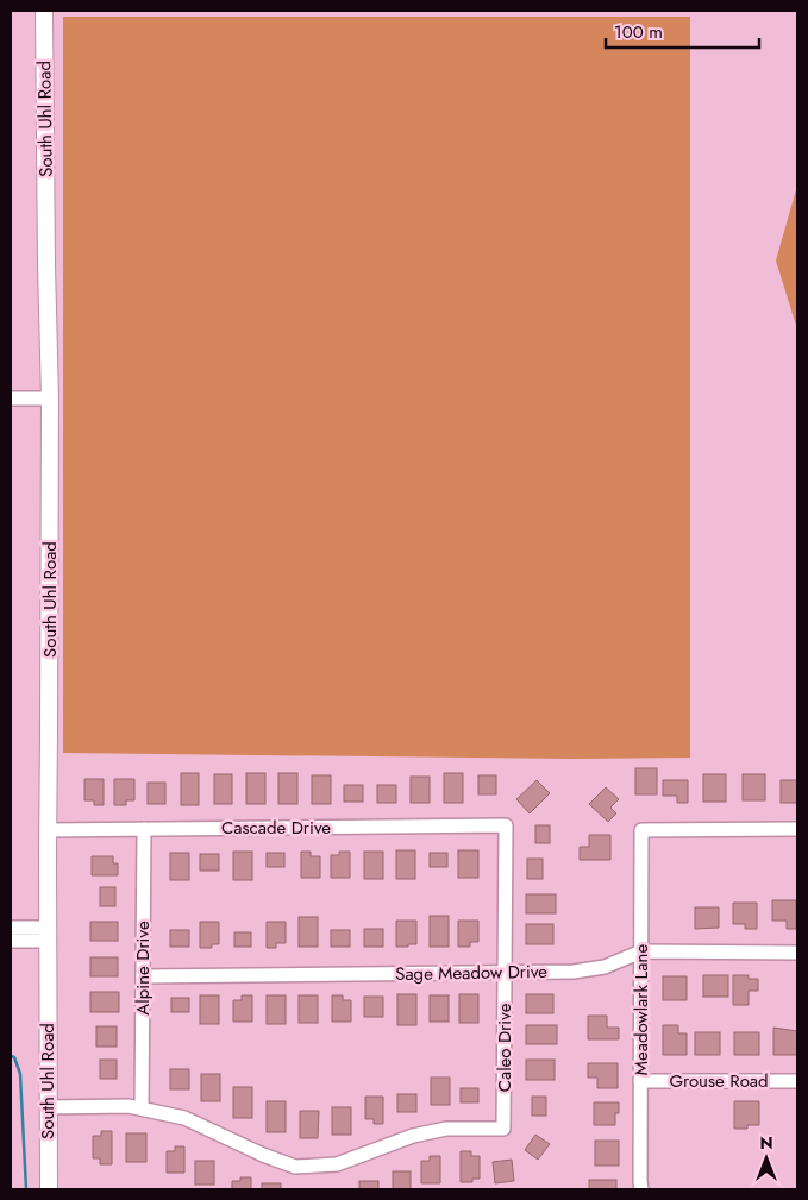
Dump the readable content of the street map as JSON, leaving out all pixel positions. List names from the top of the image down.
{
  "streets": {
    "main road": ["South Uhl Road"],
    "street": [
      "Cascade Drive",
      "Alpine Drive",
      "Sage Meadow Drive",
      "Meadowlark Lane",
      "Caleo Drive",
      "Grouse Road"
    ]
  },
  "crossings": [
    ["South Uhl Road", "Cascade Drive"],
    ["Cascade Drive", "Alpine Drive"],
    ["Cascade Drive", "Caleo Drive"],
    ["Alpine Drive", "Sage Meadow Drive"],
    ["Alpine Drive", "Caleo Drive"],
    ["Sage Meadow Drive", "Meadowlark Lane"],
    ["Sage Meadow Drive", "Caleo Drive"],
    ["Meadowlark Lane", "Grouse Road"]
  ],
  "scale_bar": "100 m",
  "north": "top"
}
